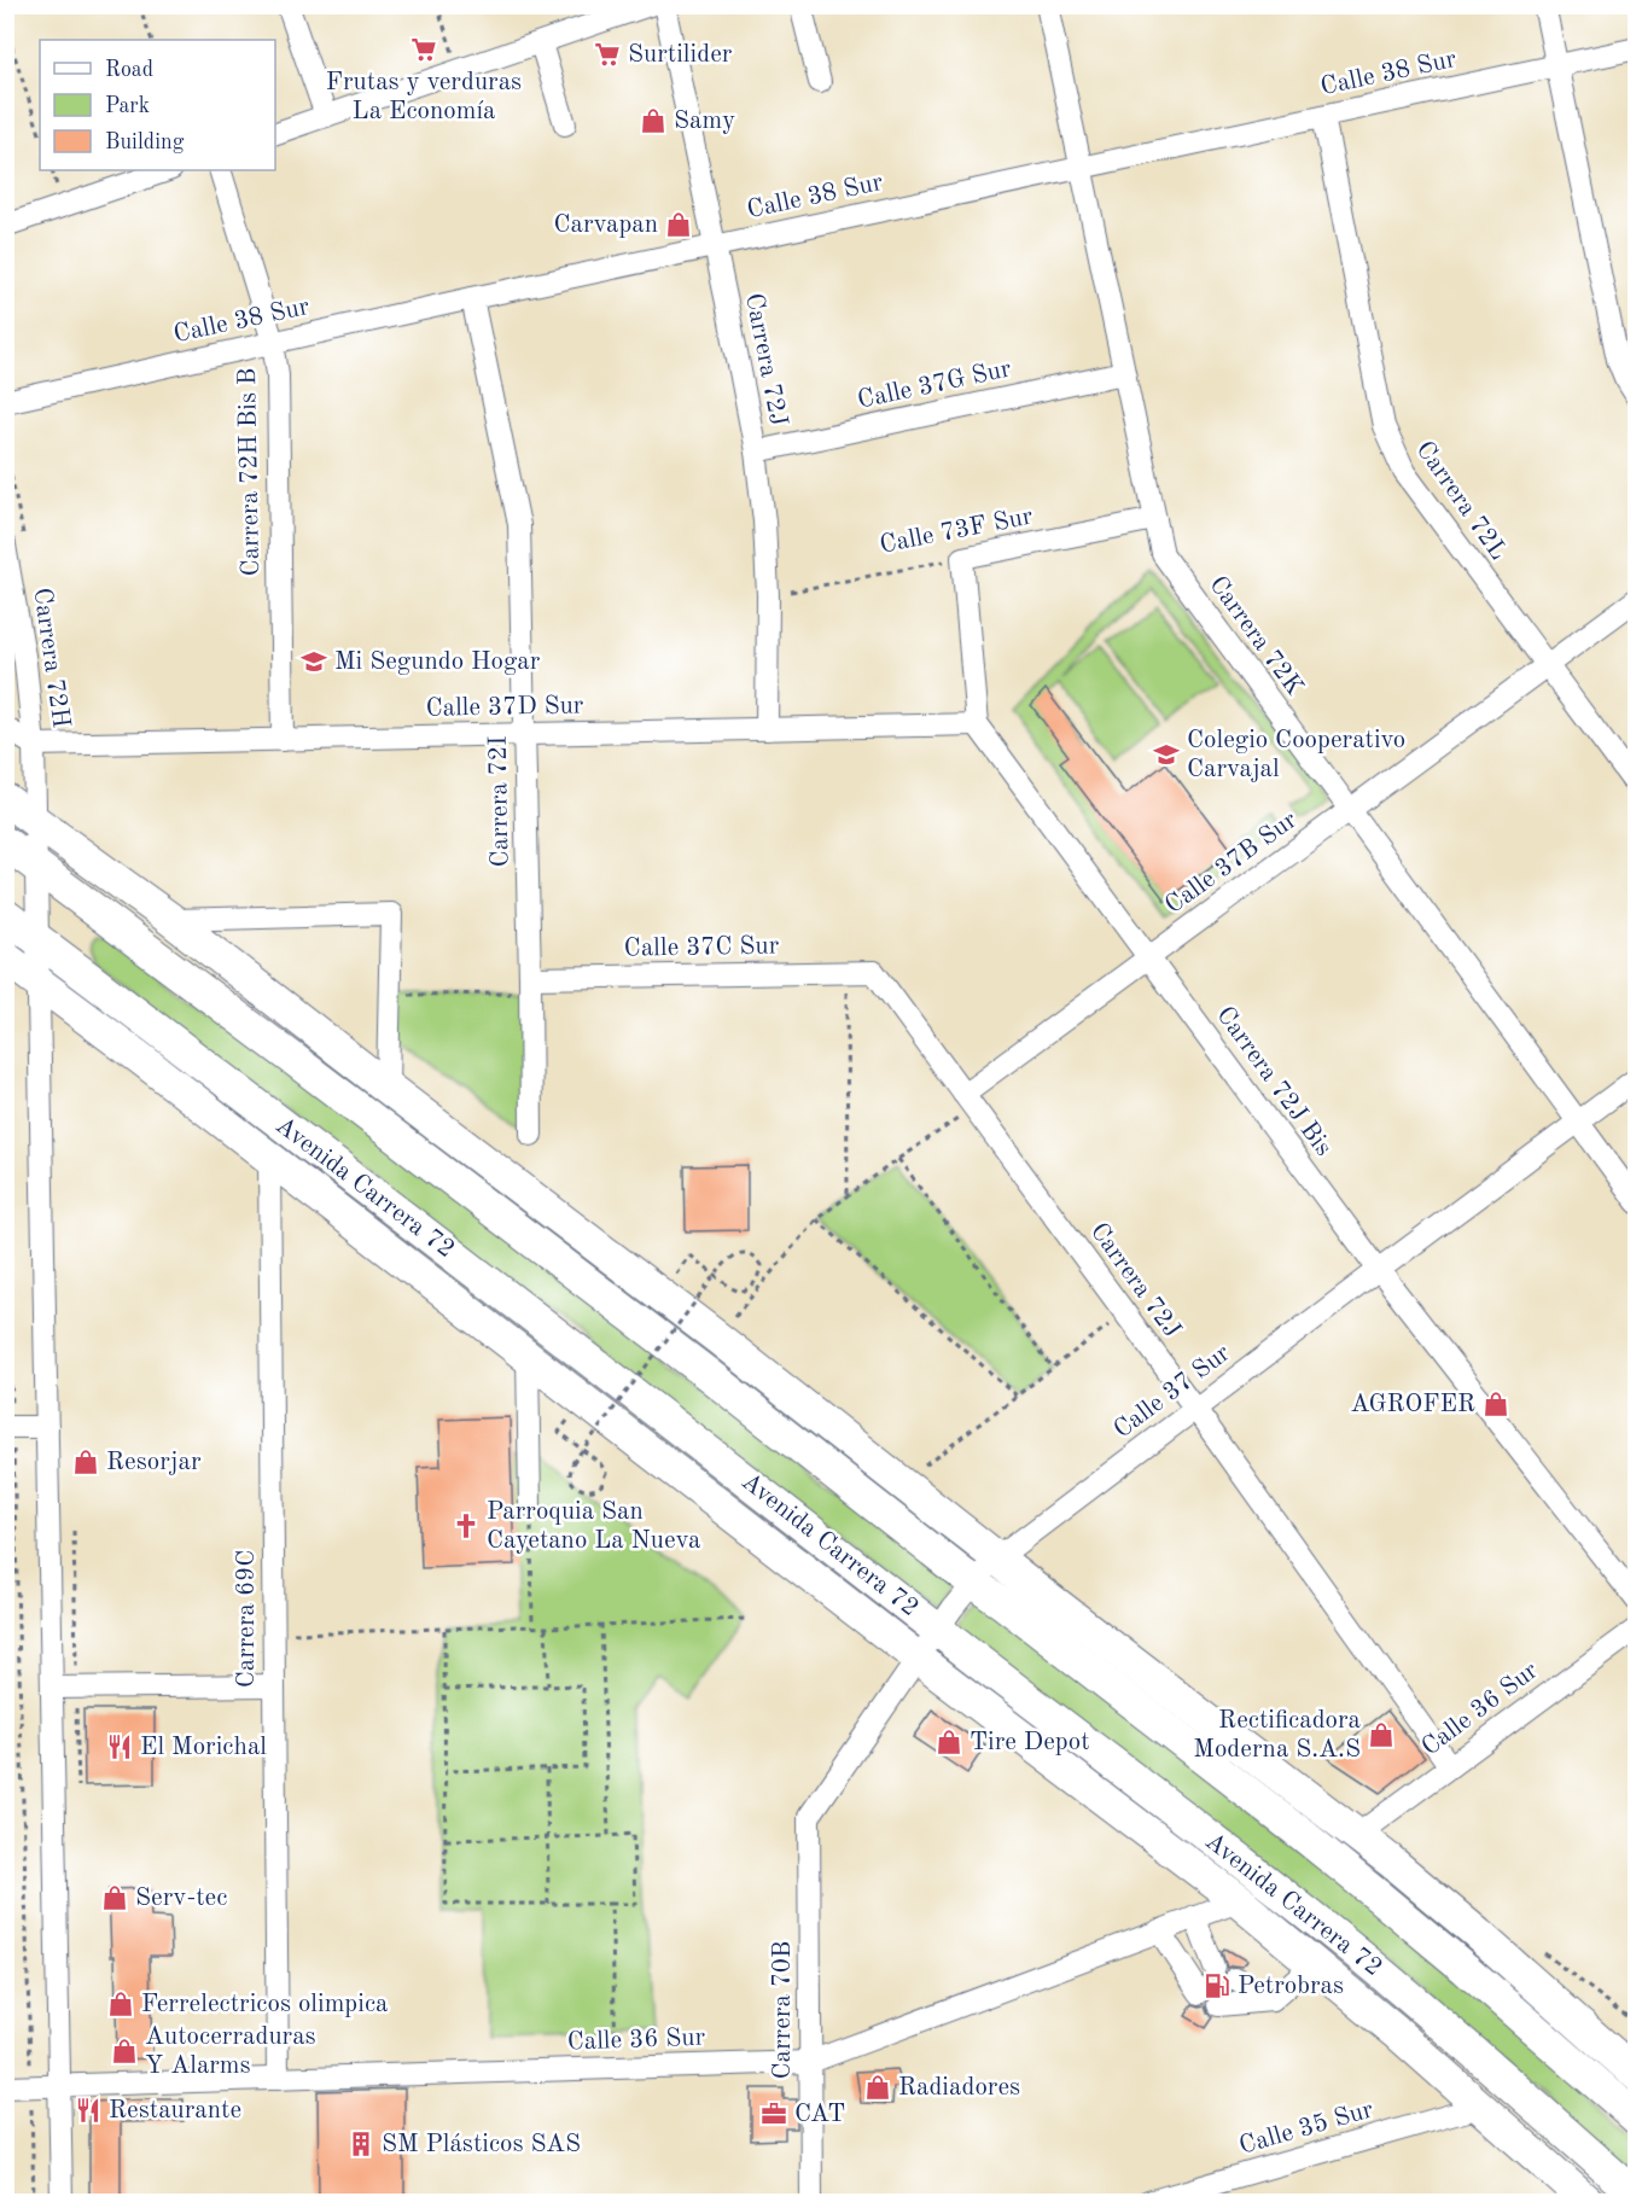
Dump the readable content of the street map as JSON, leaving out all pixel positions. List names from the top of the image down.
{
  "streets": {
    "highway": ["Avenida Carrera 72"],
    "street": [
      "Calle 38 Sur",
      "Carrera 72J",
      "Calle 37G Sur",
      "Carrera 72H Bis B",
      "Carrera 72L",
      "Calle 73F Sur",
      "Carrera 72K",
      "Carrera 72H",
      "Calle 37D Sur",
      "Carrera 72I",
      "Calle 37B Sur",
      "Calle 37C Sur",
      "Carrera 72J Bis",
      "Calle 37 Sur",
      "Carrera 69C",
      "Calle 36 Sur",
      "Carrera 70B",
      "Calle 35 Sur"
    ]
  },
  "crossings": [
    ["Calle 38 Sur", "Carrera 72J"],
    ["Calle 38 Sur", "Carrera 72H Bis B"],
    ["Calle 38 Sur", "Carrera 72L"],
    ["Calle 38 Sur", "Carrera 72K"],
    ["Calle 38 Sur", "Carrera 72I"],
    ["Carrera 72J", "Calle 37G Sur"],
    ["Carrera 72J", "Calle 73F Sur"],
    ["Carrera 72J", "Calle 37D Sur"],
    ["Carrera 72J", "Calle 37B Sur"],
    ["Carrera 72J", "Calle 37C Sur"],
    ["Carrera 72J", "Calle 37 Sur"],
    ["Carrera 72J", "Calle 36 Sur"],
    ["Calle 37G Sur", "Carrera 72K"],
    ["Carrera 72H Bis B", "Calle 37D Sur"],
    ["Carrera 72L", "Calle 37B Sur"],
    ["Calle 73F Sur", "Carrera 72K"],
    ["Carrera 72K", "Calle 37B Sur"],
    ["Carrera 72K", "Calle 37 Sur"],
    ["Carrera 72H", "Calle 37D Sur"],
    ["Carrera 72H", "Avenida Carrera 72"],
    ["Carrera 72H", "Calle 36 Sur"],
    ["Calle 37D Sur", "Carrera 72I"],
    ["Calle 37D Sur", "Carrera 72J Bis"],
    ["Carrera 72I", "Calle 37C Sur"],
    ["Calle 37B Sur", "Carrera 72J Bis"],
    ["Carrera 72J Bis", "Calle 37 Sur"],
    ["Avenida Carrera 72", "Calle 37 Sur"],
    ["Avenida Carrera 72", "Carrera 69C"],
    ["Avenida Carrera 72", "Calle 36 Sur"],
    ["Avenida Carrera 72", "Calle 35 Sur"],
    ["Calle 37 Sur", "Carrera 70B"],
    ["Carrera 69C", "Calle 36 Sur"],
    ["Calle 36 Sur", "Carrera 70B"]
  ],
  "places": {
    "supermarket": ["Frutas y verduras La Economía", "Surtilider"],
    "shop": [
      "Samy",
      "Carvapan",
      "AGROFER",
      "Resorjar",
      "Rectificadora Moderna S.A.S",
      "Tire Depot",
      "Serv-tec",
      "Ferrelectricos olimpica",
      "Autocerraduras Y Alarms",
      "Radiadores"
    ],
    "school or university": ["Mi Segundo Hogar", "Colegio Cooperativo Carvajal"],
    "church": ["Parroquia San Cayetano La Nueva"],
    "restaurant": ["El Morichal", "Restaurante"],
    "fuel station": ["Petrobras"],
    "office": ["CAT"],
    "building": ["SM Plásticos SAS"]
  },
  "legend": ["Road", "Park", "Building"]
}
